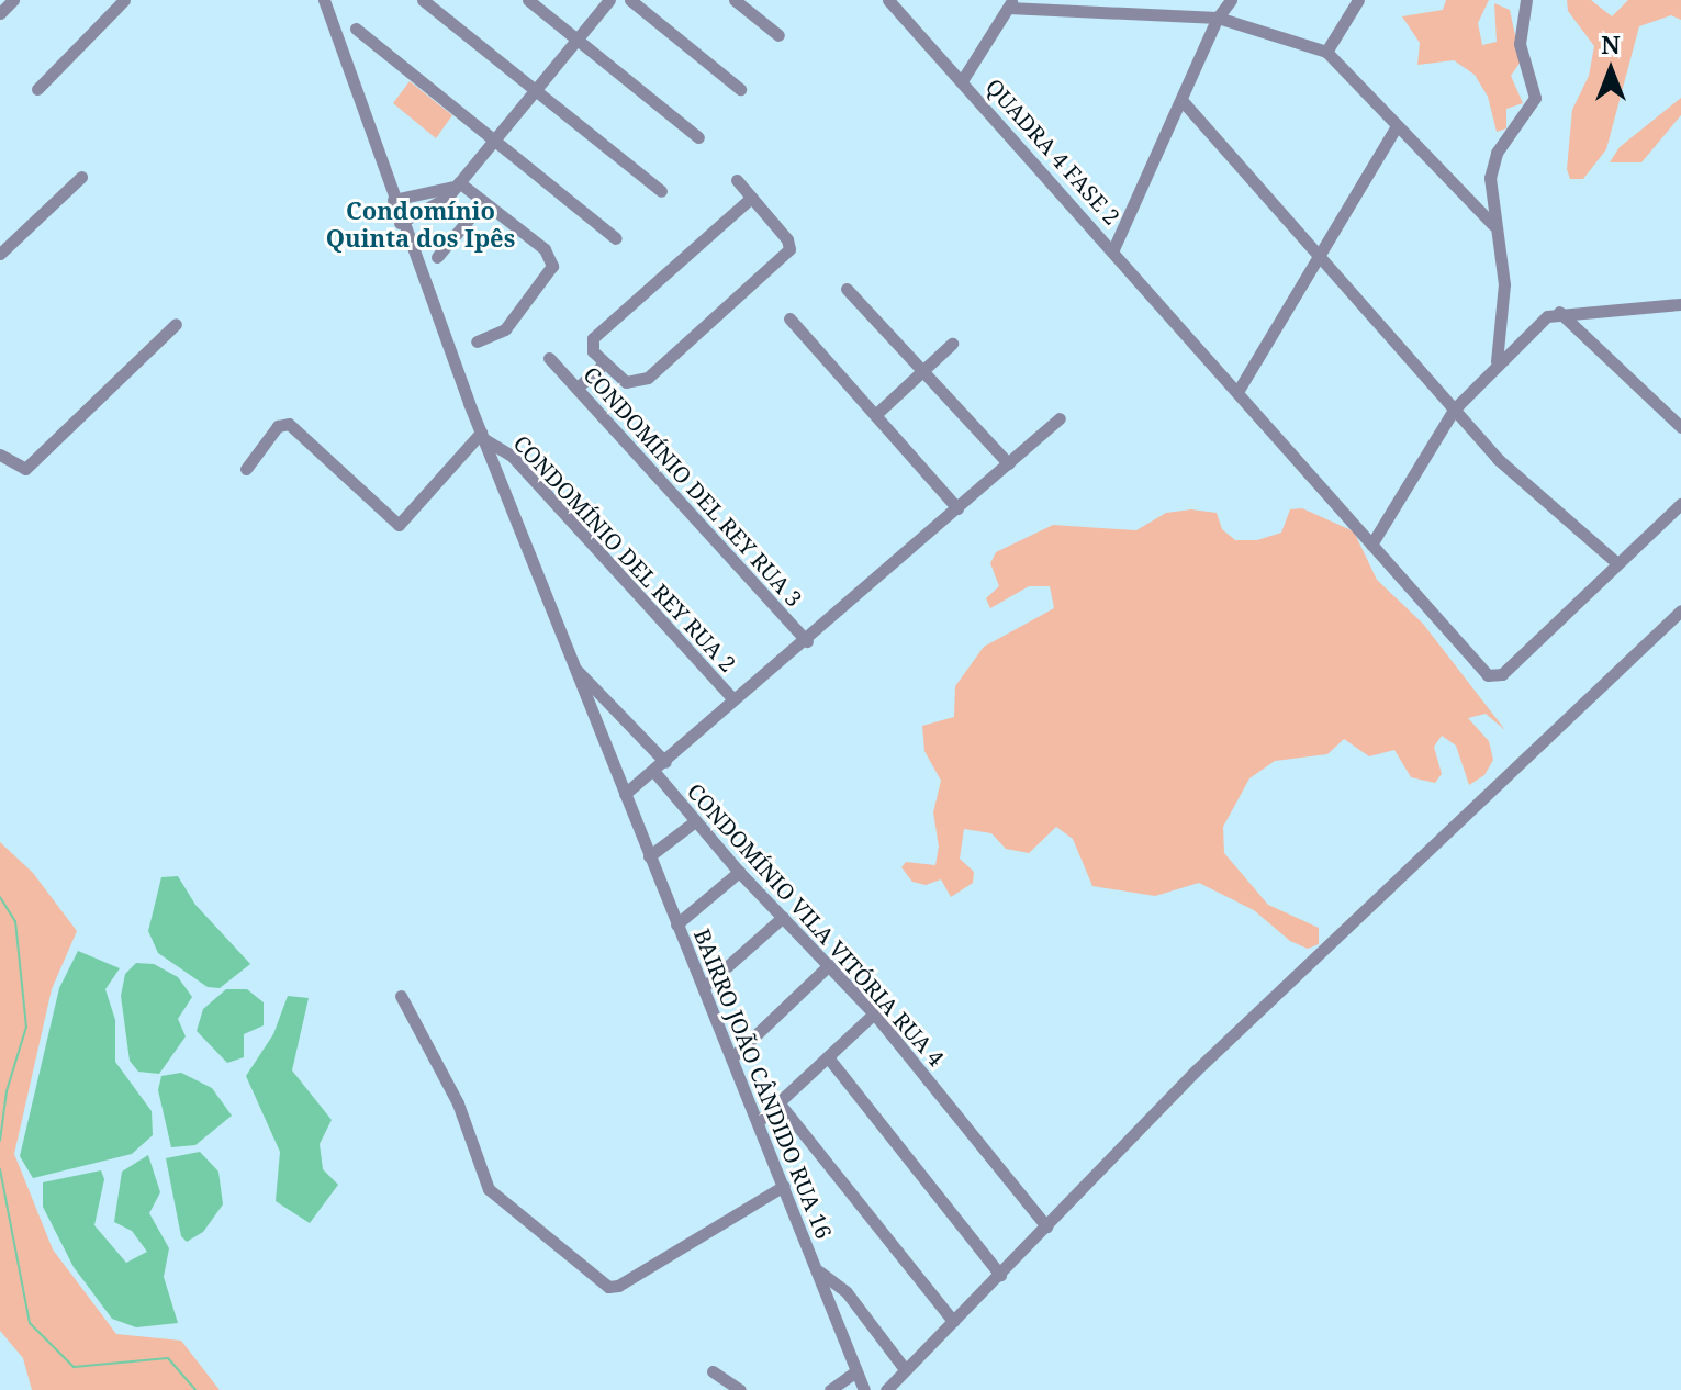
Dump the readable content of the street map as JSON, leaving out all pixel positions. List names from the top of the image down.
{
  "streets": {
    "street": [
      "QUADRA 4 FASE 2",
      "CONDOMÍNIO DEL REY RUA 3",
      "CONDOMÍNIO DEL REY RUA 2",
      "CONDOMÍNIO VILA VITÓRIA RUA 4",
      "BAIRRO JOÃO CÂNDIDO RUA 16"
    ]
  },
  "crossings": [
    ["CONDOMÍNIO DEL REY RUA 2", "BAIRRO JOÃO CÂNDIDO RUA 16"]
  ],
  "districts": ["Condomínio Quinta dos Ipês"],
  "north": "top"
}
